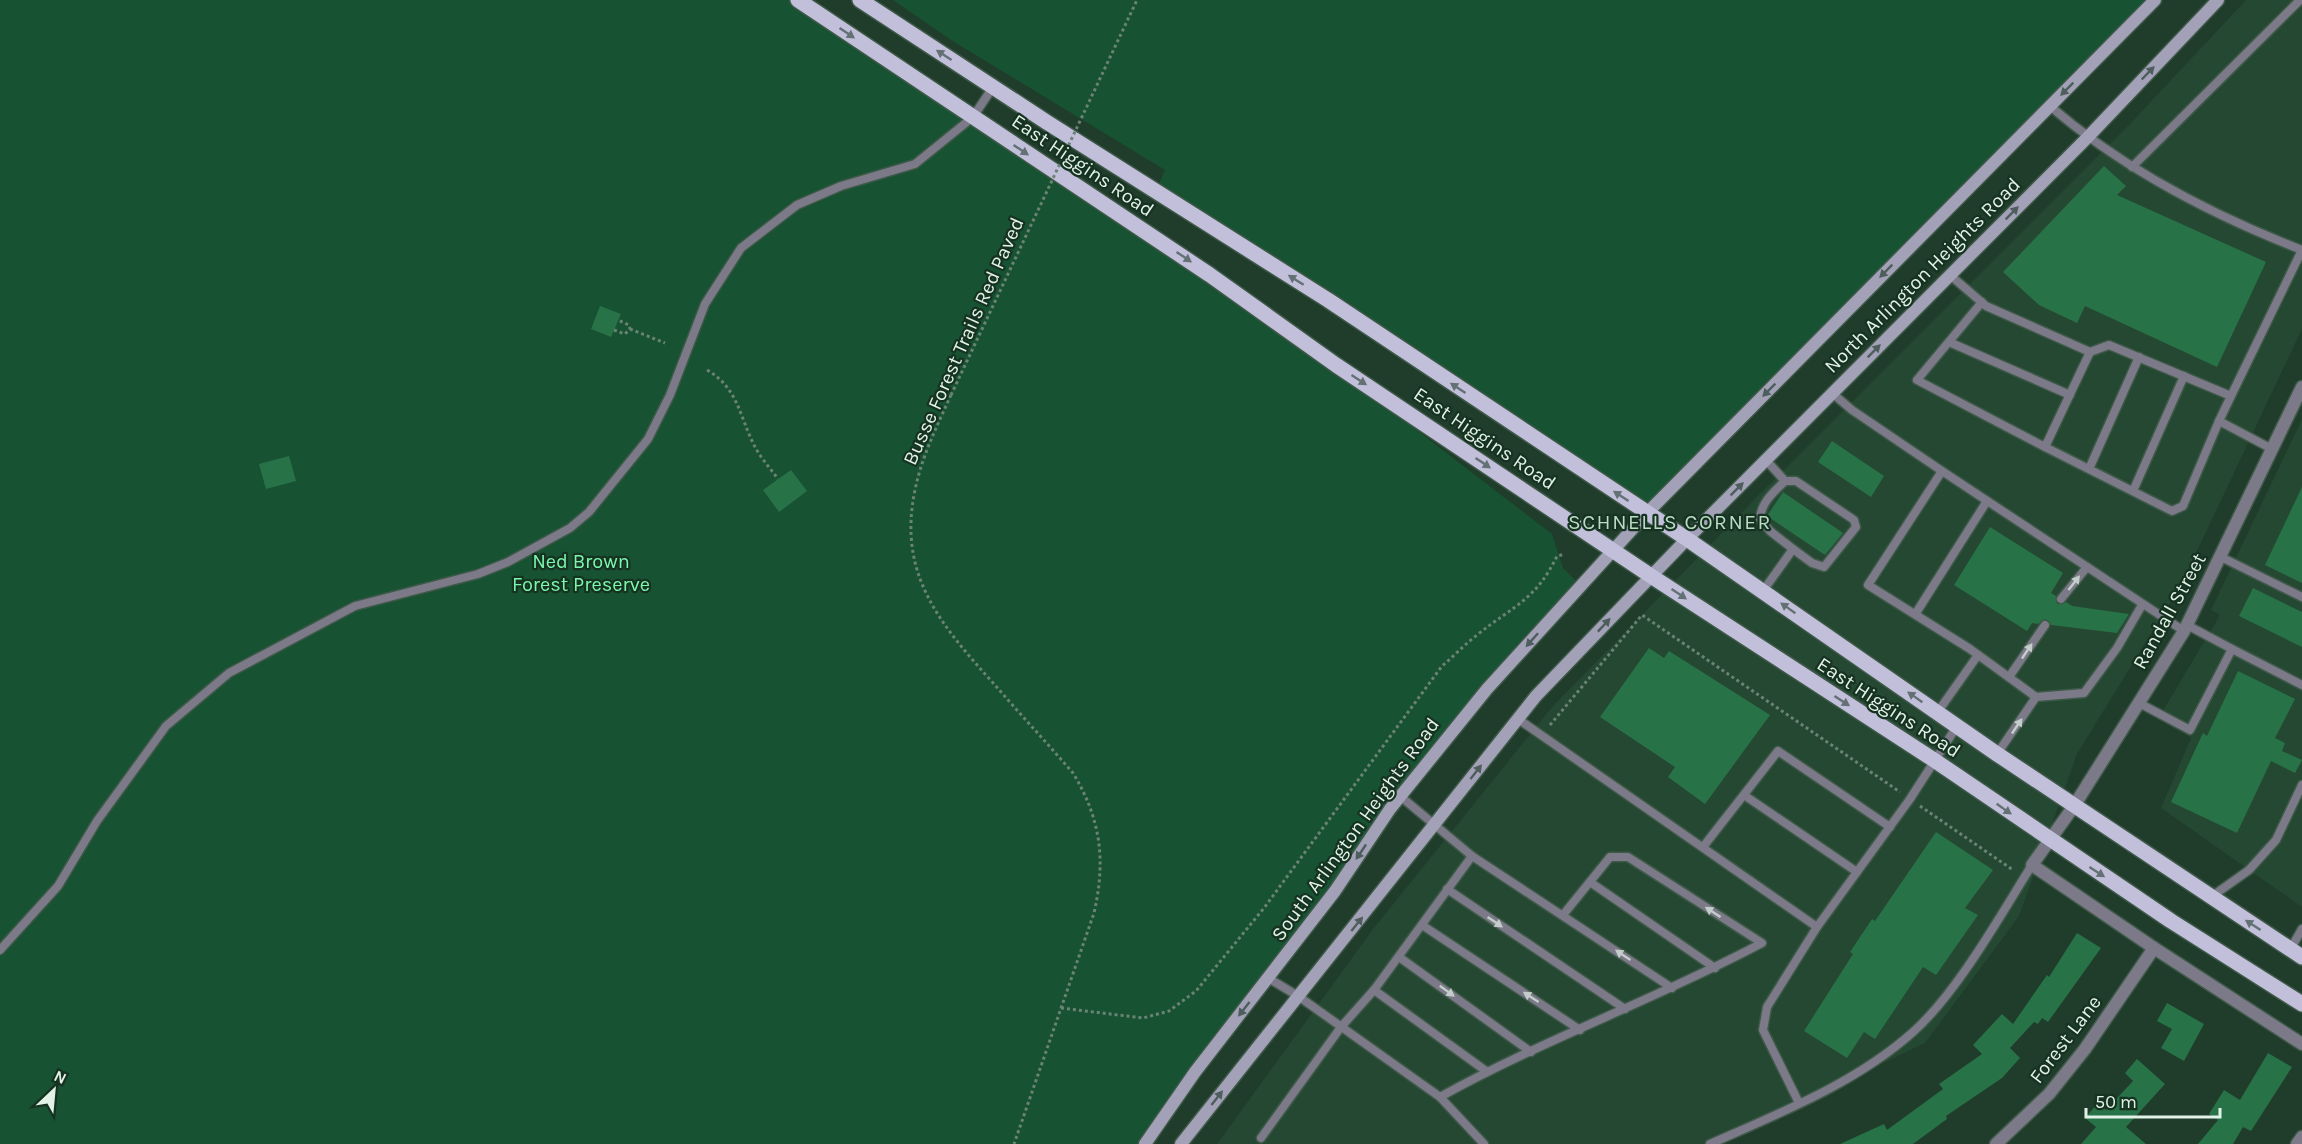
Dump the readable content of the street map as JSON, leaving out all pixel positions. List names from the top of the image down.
{
  "streets": {
    "main road": ["East Higgins Road", "North Arlington Heights Road", "South Arlington Heights Road"],
    "street": ["Randall Street", "Forest Lane"],
    "path": ["Busse Forest Trails Red Paved"]
  },
  "crossings": [
    ["East Higgins Road", "North Arlington Heights Road"],
    ["East Higgins Road", "Randall Street"],
    ["East Higgins Road", "South Arlington Heights Road"],
    ["North Arlington Heights Road", "South Arlington Heights Road"]
  ],
  "districts": ["SCHNELLS CORNER"],
  "parks": ["Ned Brown Forest Preserve"],
  "scale_bar": "50 m",
  "north": "top right"
}
